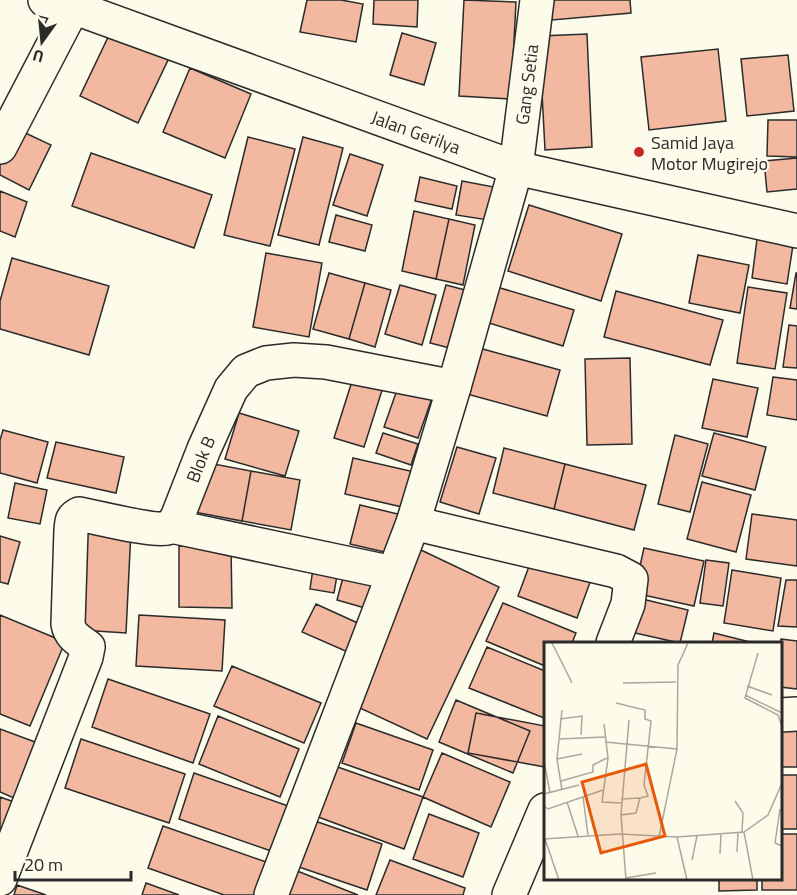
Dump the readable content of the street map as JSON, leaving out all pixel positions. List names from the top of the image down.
{
  "streets": {
    "street": ["Gang Setia", "Jalan Gerilya", "Blok B"]
  },
  "crossings": [
    ["Gang Setia", "Jalan Gerilya"],
    ["Gang Setia", "Blok B"]
  ],
  "places": ["Samid Jaya Motor Mugirejo"],
  "scale_bar": "20 m",
  "north": "bottom"
}
